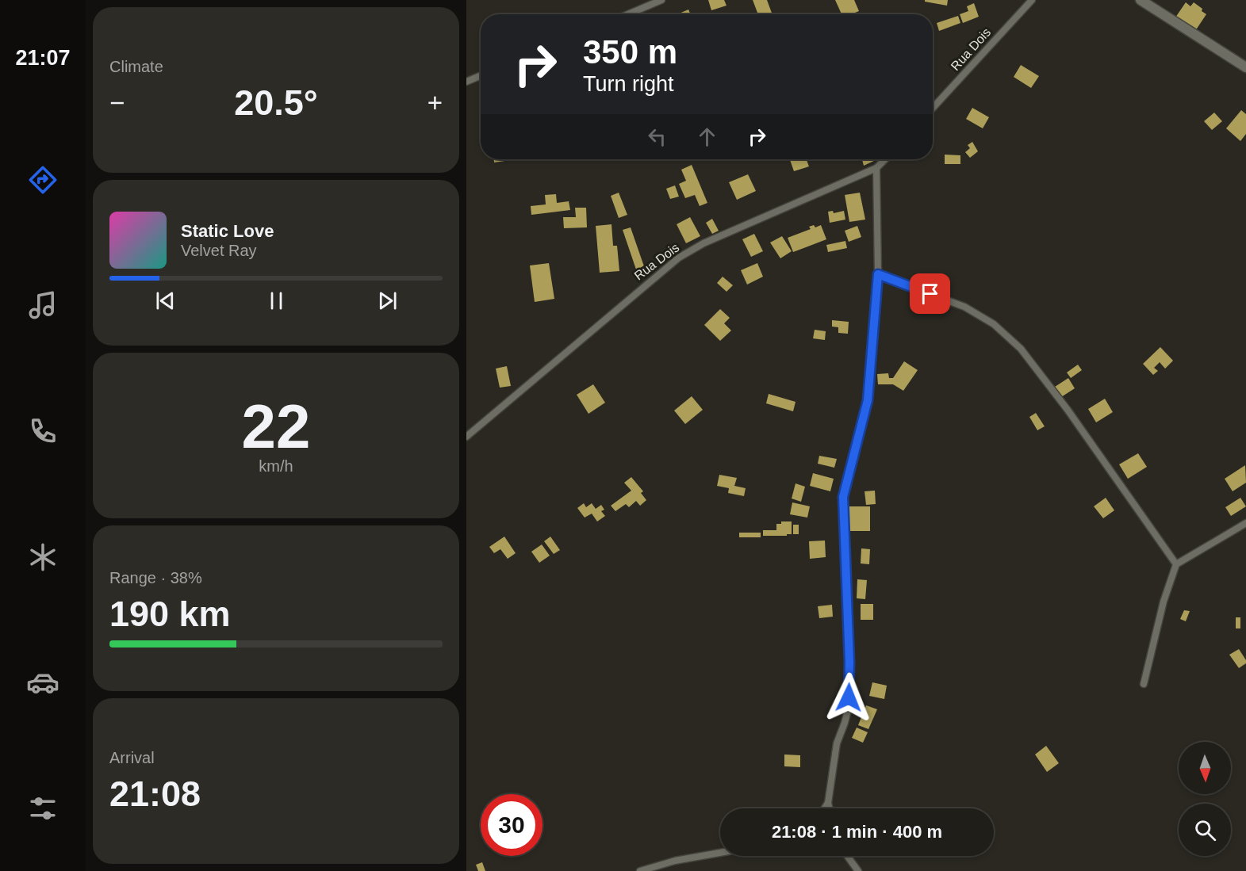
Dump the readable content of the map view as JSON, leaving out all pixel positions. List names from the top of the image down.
{
  "streets": {
    "street": ["Rua Dois"]
  },
  "north": "bottom",
  "page": {
    "tabs": "21:07",
    "tile": [
      "Climate",
      ["22", "km/h"],
      ["Range · 38%", "190 km"],
      ["Arrival", "21:08"]
    ],
    "turn": ["350 m", "Turn right"],
    "heat": ["−", "20.5°", "+"],
    "song": ["Static Love", "Velvet Ray"],
    "limit": "30",
    "trip": "21:08 · 1 min · 400 m"
  }
}
